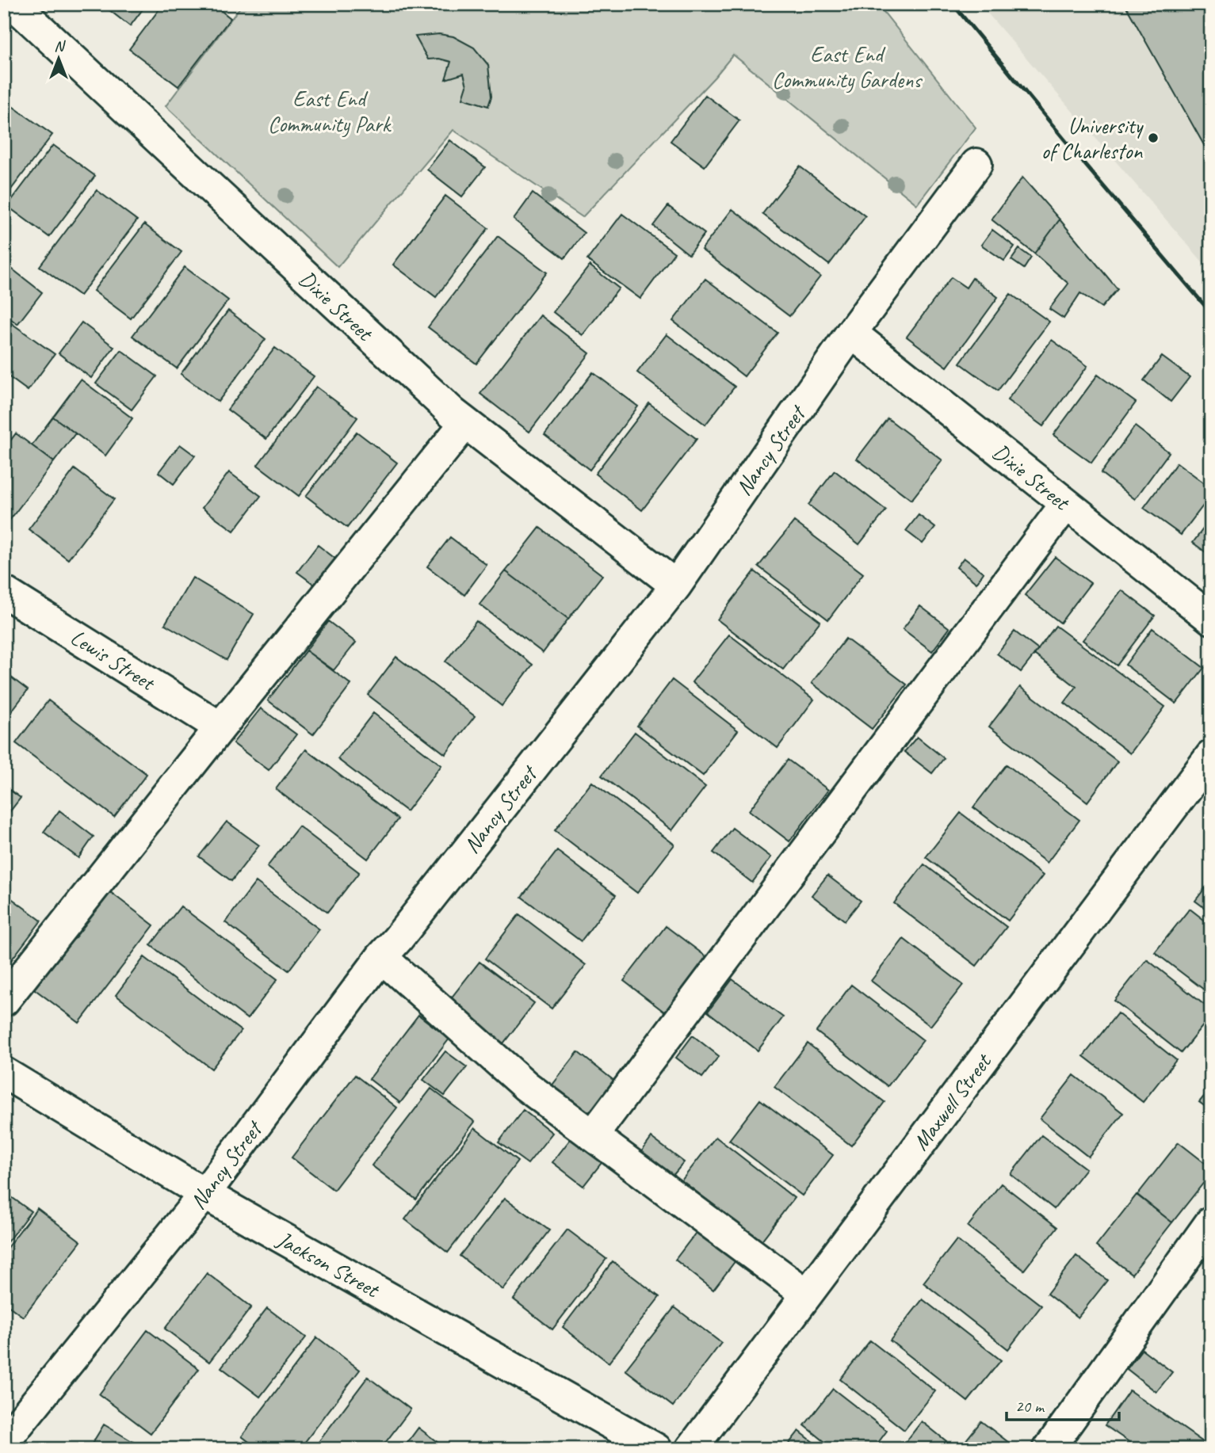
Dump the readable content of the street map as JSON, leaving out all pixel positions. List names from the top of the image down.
{
  "streets": {
    "street": [
      "Dixie Street",
      "Nancy Street",
      "Lewis Street",
      "Maxwell Street",
      "Jackson Street"
    ]
  },
  "crossings": [
    ["Dixie Street", "Nancy Street"],
    ["Nancy Street", "Jackson Street"]
  ],
  "parks": ["East End Community Gardens", "East End Community Park"],
  "places": ["University of Charleston"],
  "scale_bar": "20 m",
  "north": "top"
}
